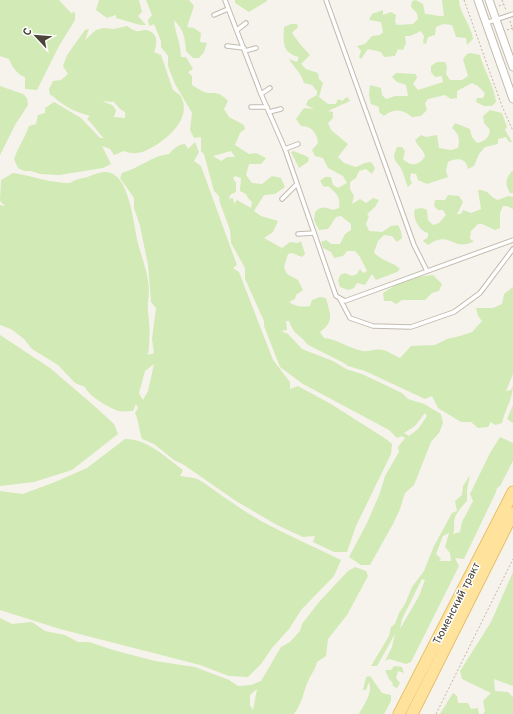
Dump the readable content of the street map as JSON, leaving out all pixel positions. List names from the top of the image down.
{
  "streets": {
    "main road": ["Тюменский тракт"]
  },
  "north": "top left"
}
